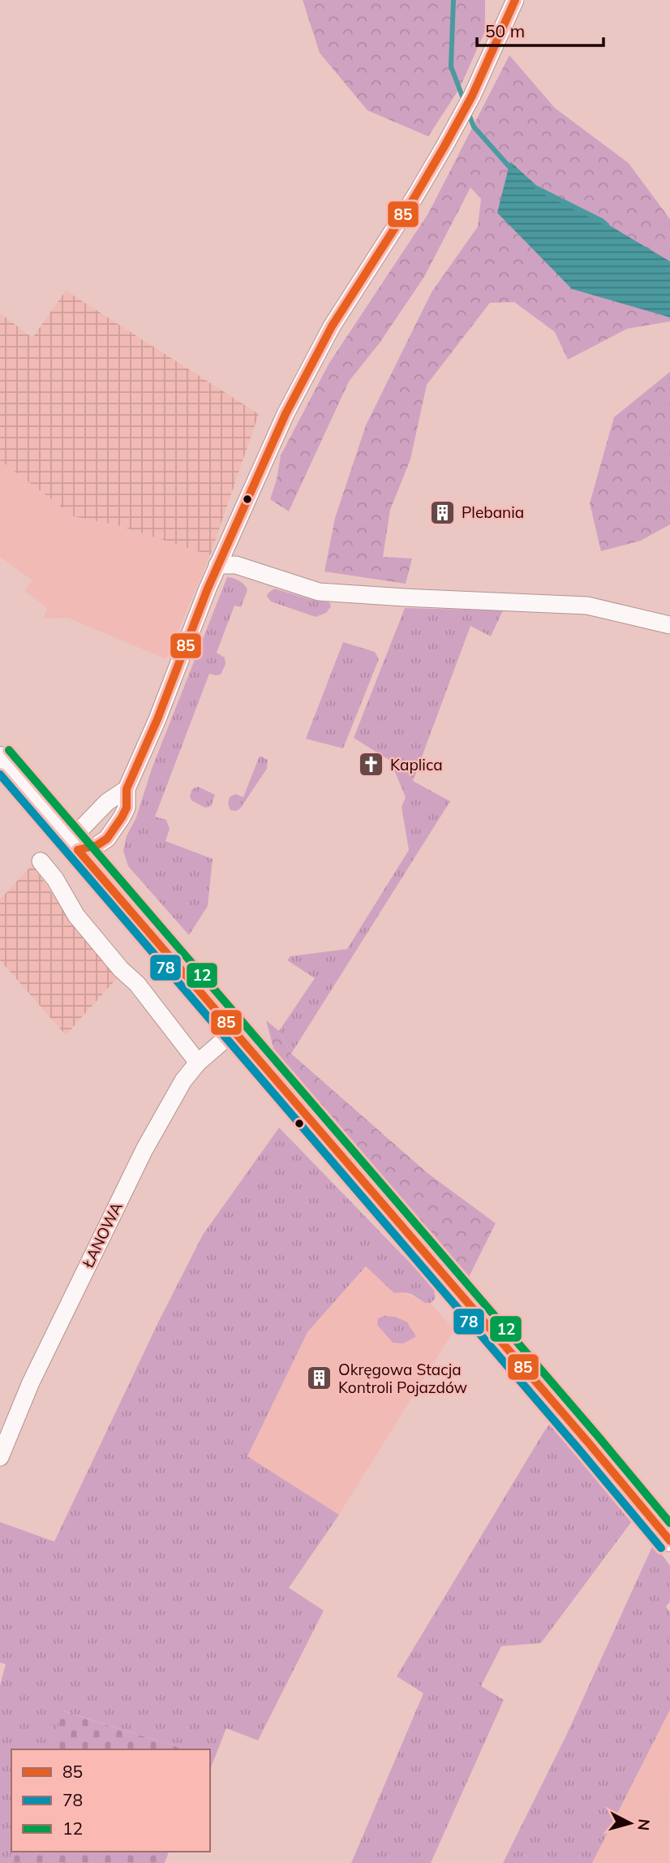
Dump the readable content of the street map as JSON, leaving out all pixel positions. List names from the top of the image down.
{
  "streets": {
    "street": ["ŁANOWA"]
  },
  "places": {
    "building": ["Plebania", "Okręgowa Stacja Kontroli Pojazdów"],
    "church": ["Kaplica"]
  },
  "lines": ["transit line 85", "transit line 12", "transit line 78"],
  "legend": ["85", "78", "12"],
  "scale_bar": "50 m",
  "north": "right"
}
